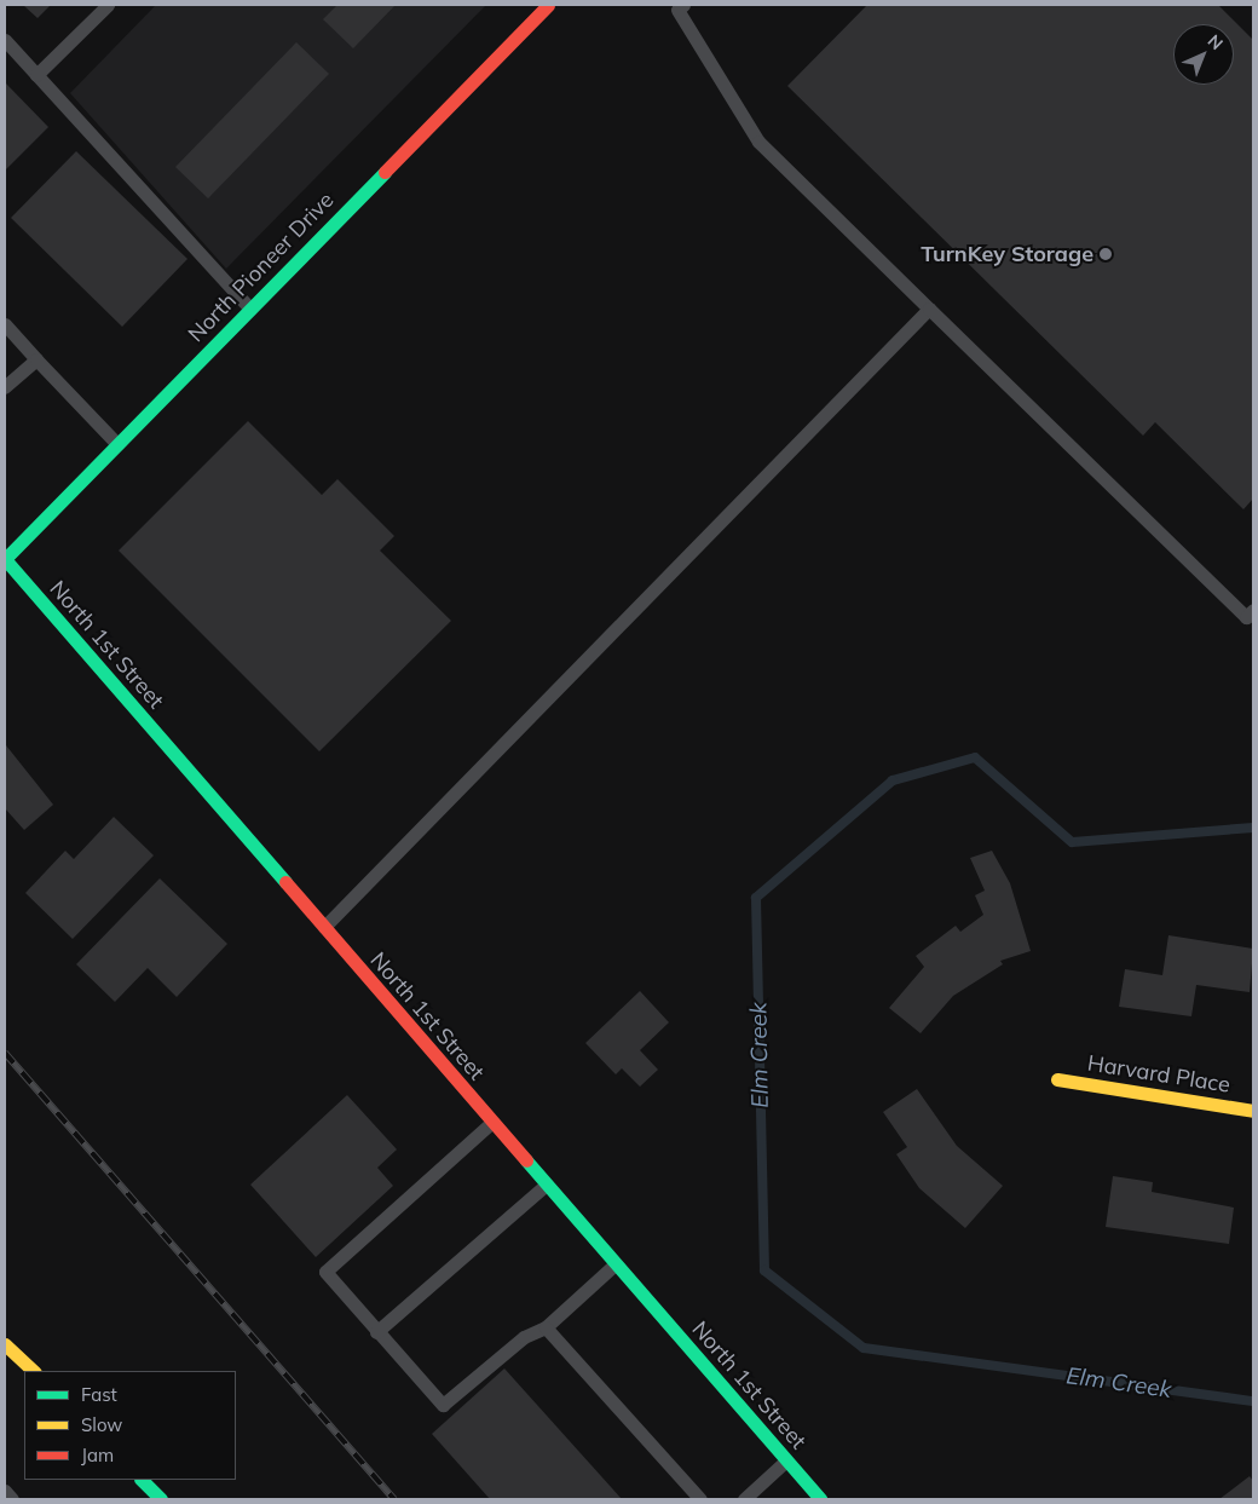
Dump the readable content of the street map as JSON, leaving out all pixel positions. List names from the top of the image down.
{
  "streets": {
    "main road": ["North Pioneer Drive", "North 1st Street", "Harvard Place"]
  },
  "crossings": [
    ["North Pioneer Drive", "North 1st Street"]
  ],
  "water": ["Elm Creek"],
  "places": ["TurnKey Storage"],
  "legend": ["Fast", "Slow", "Jam"],
  "north": "top right"
}
